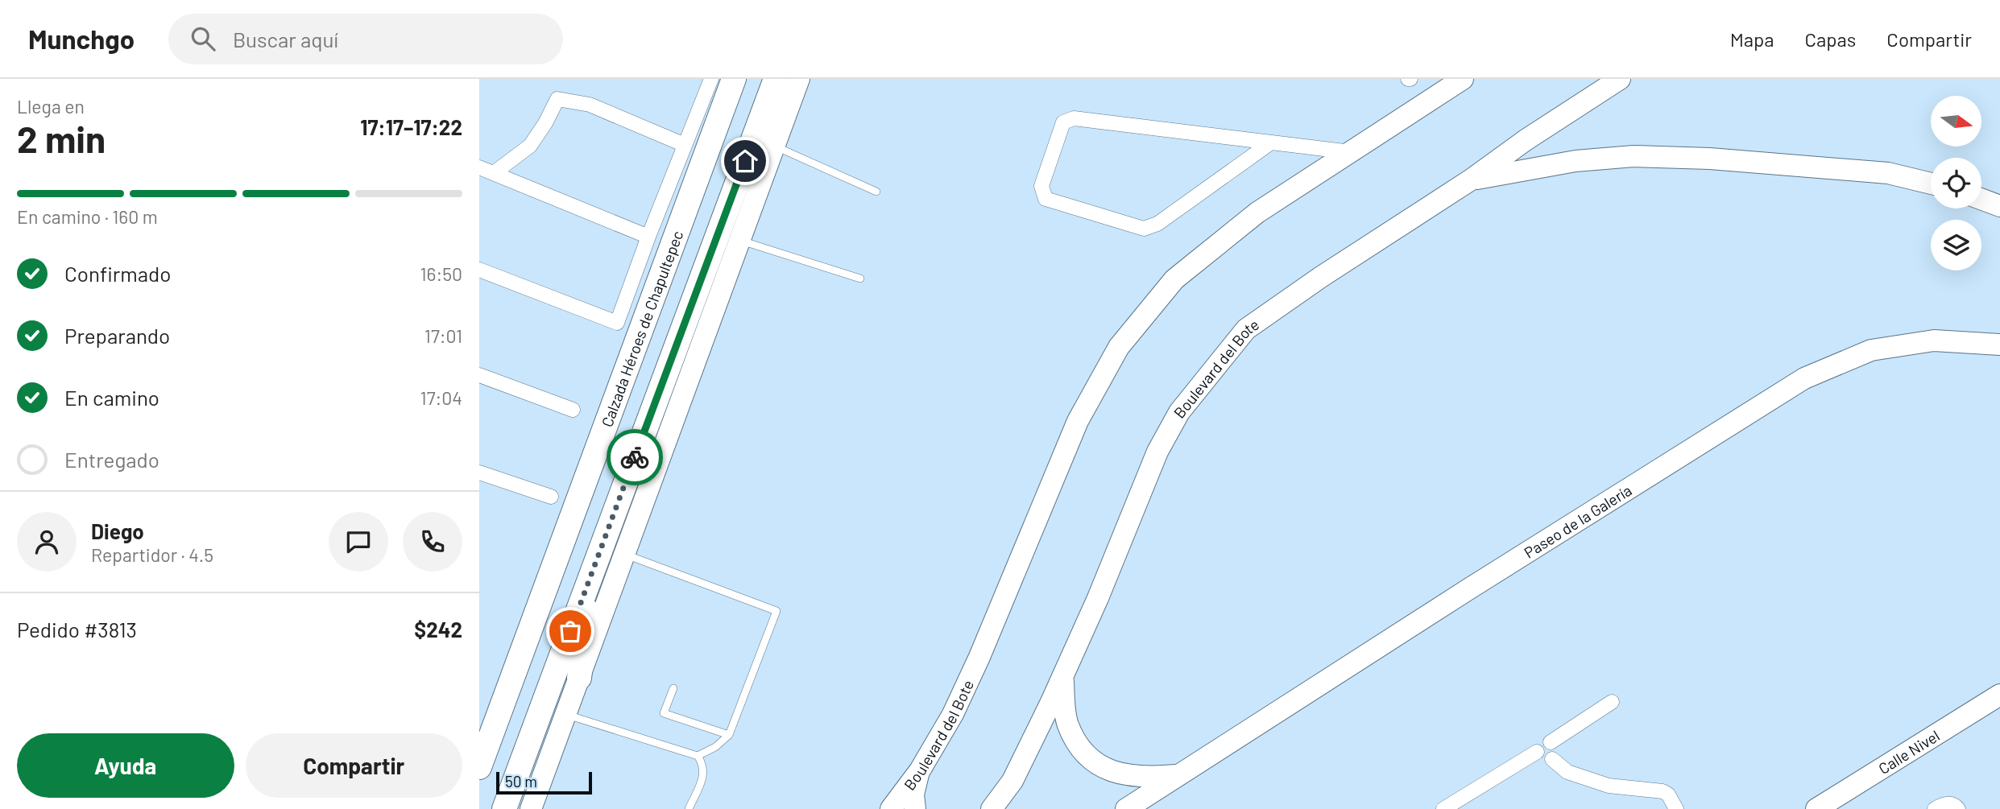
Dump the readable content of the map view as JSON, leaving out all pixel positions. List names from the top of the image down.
{
  "streets": {
    "main road": ["Calzada Héroes de Chapultepec"],
    "street": ["Boulevard del Bote", "Paseo de la Galería", "Calle Nivel"]
  },
  "scale_bar": "50 m",
  "north": "right",
  "page": {
    "header": "Munchgo",
    "search": "Buscar aquí",
    "nav": ["Mapa", "Capas", "Compartir"],
    "heading": ["2 min", "Llega en", "17:17–17:22"],
    "panel": [
      "Diego",
      "Repartidor · 4.5",
      "Pedido #3813",
      "$242"
    ],
    "bar": "En camino · 160 m",
    "list": [
      ["Confirmado", "16:50"],
      ["Preparando", "17:01"],
      ["En camino", "17:04"],
      "Entregado"
    ],
    "buttons": ["Ayuda", "Compartir"],
    "scale": "50 m"
  }
}
